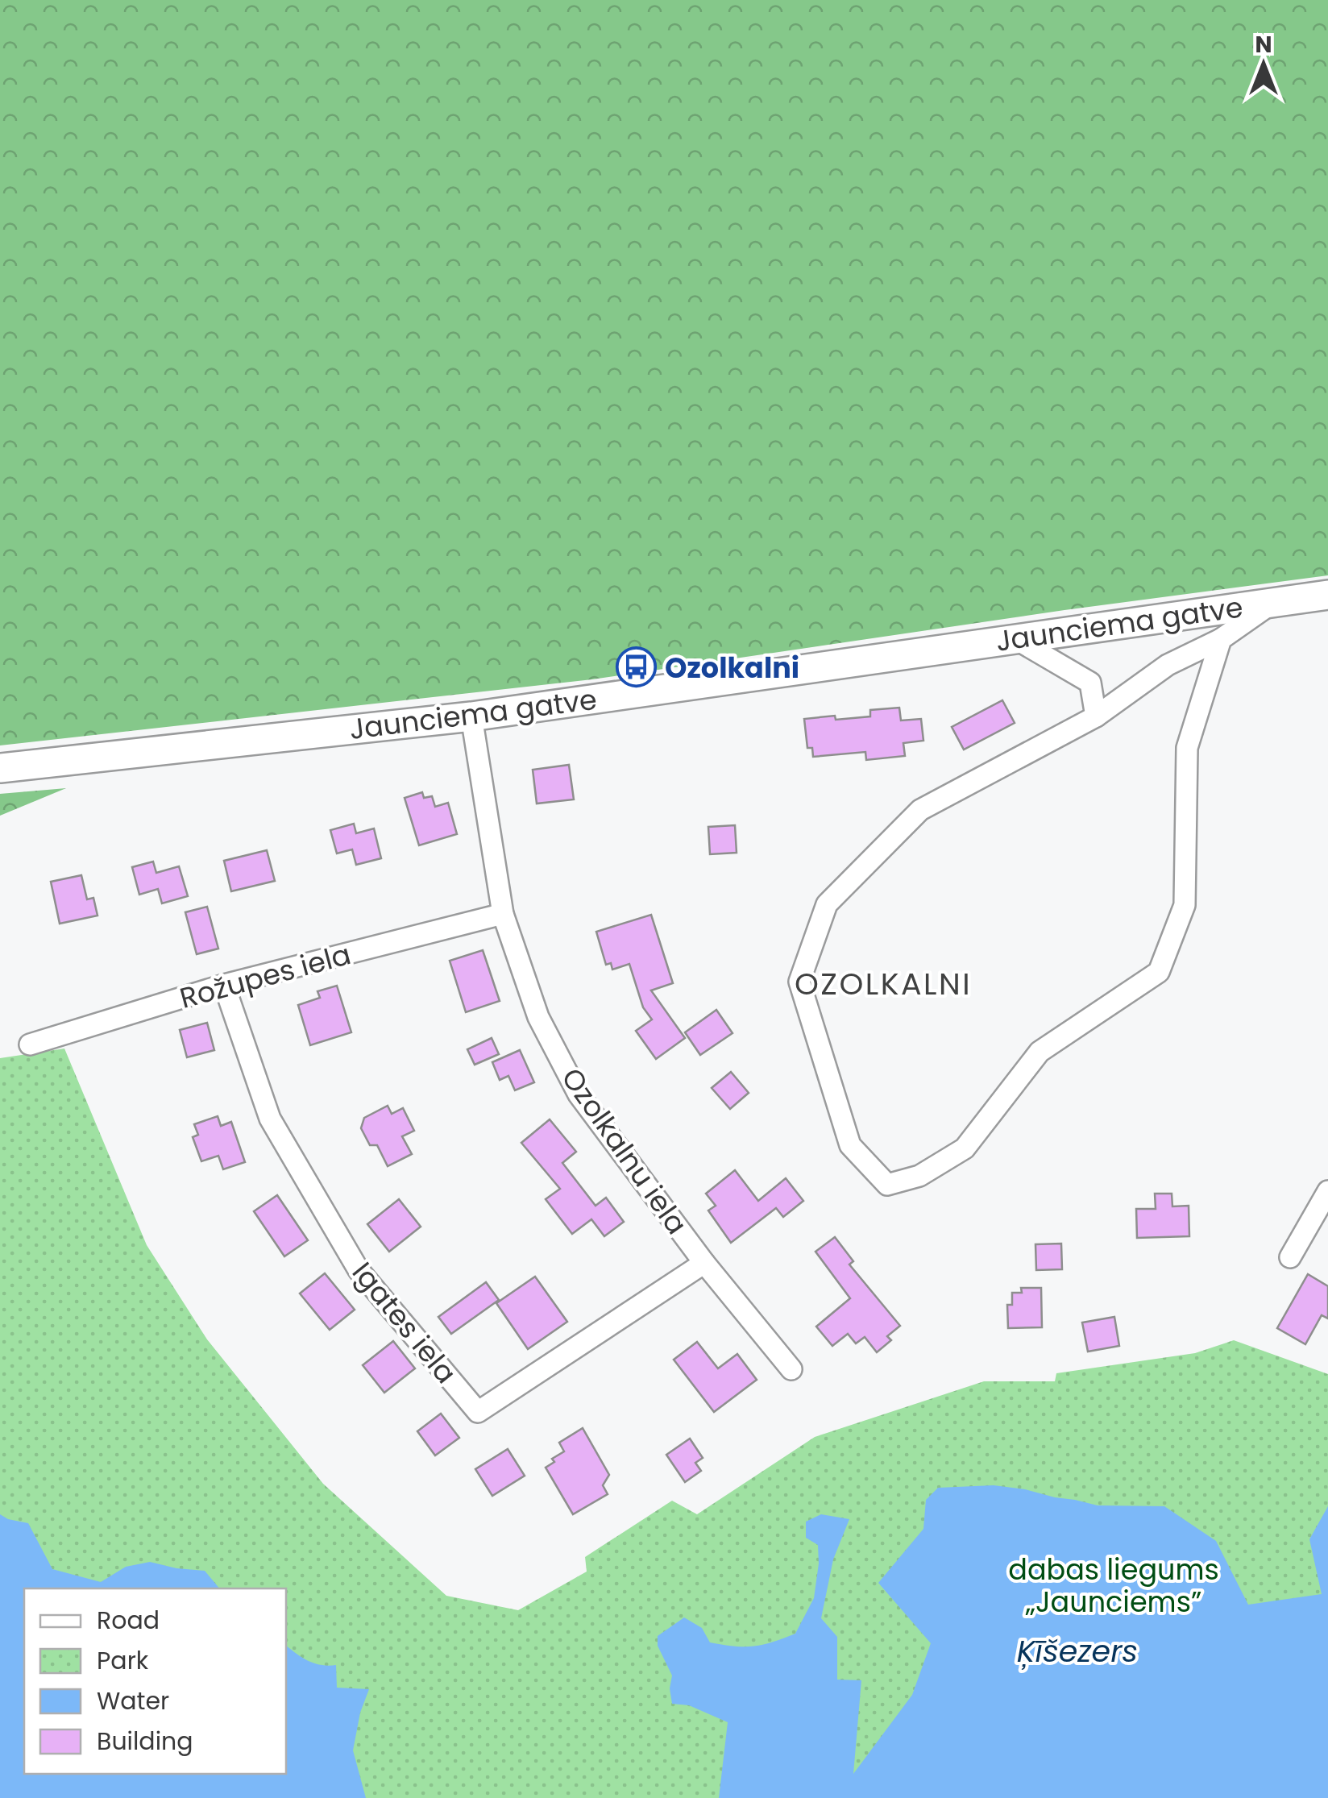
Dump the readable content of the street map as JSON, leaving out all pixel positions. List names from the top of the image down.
{
  "streets": {
    "main road": ["Jaunciema gatve"],
    "street": ["Rožupes iela", "Ozolkalnu iela", "Igates iela"]
  },
  "crossings": [
    ["Jaunciema gatve", "Ozolkalnu iela"],
    ["Rožupes iela", "Ozolkalnu iela"],
    ["Rožupes iela", "Igates iela"],
    ["Ozolkalnu iela", "Igates iela"]
  ],
  "districts": ["OZOLKALNI"],
  "water": ["Ķīšezers"],
  "parks": ["dabas liegums „Jaunciems”"],
  "places": {
    "bus stop": ["Ozolkalni"]
  },
  "legend": [
    "Road",
    "Park",
    "Water",
    "Building"
  ],
  "north": "top"
}
